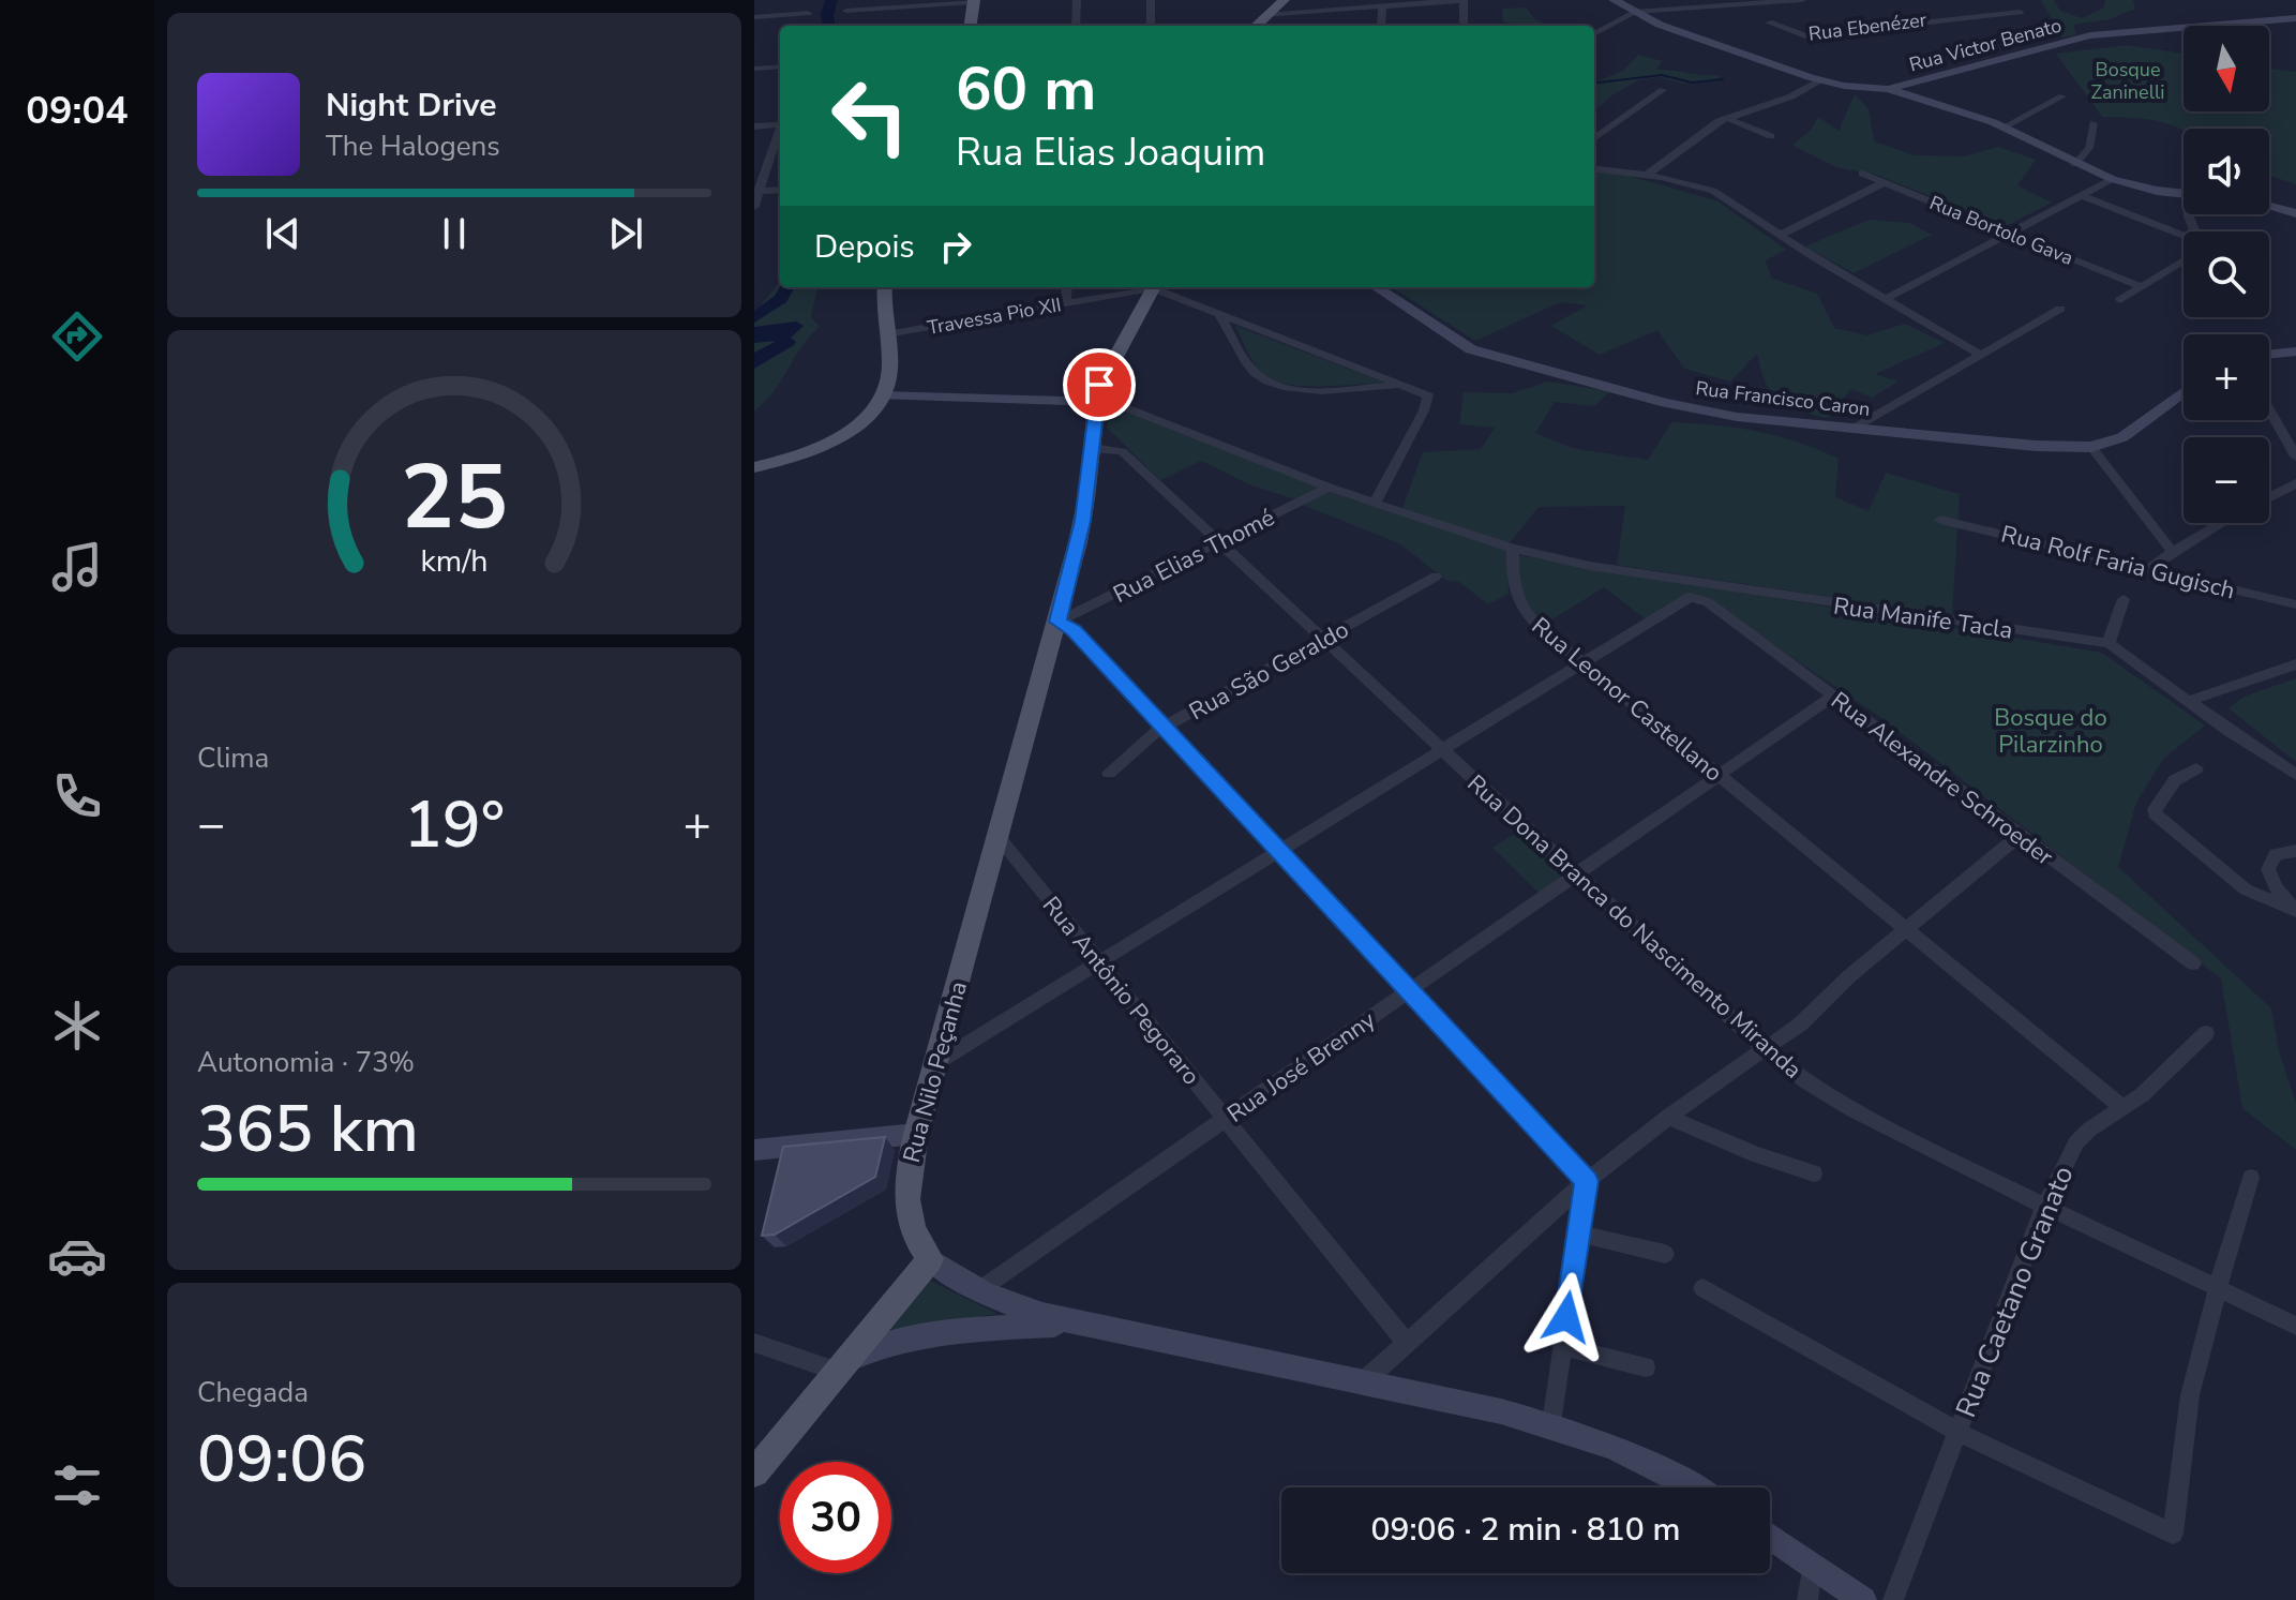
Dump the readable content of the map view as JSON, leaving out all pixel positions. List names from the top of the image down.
{
  "streets": {
    "main road": ["Rua Nilo Peçanha"],
    "street": [
      "Rua Ebenézer",
      "Rua Victor Benato",
      "Rua Bortolo Gava",
      "Travessa Pio XII",
      "Rua Francisco Caron",
      "Rua Elias Thomé",
      "Rua Rolf Faria Gugisch",
      "Rua Manife Tacla",
      "Rua São Geraldo",
      "Rua Leonor Castellano",
      "Rua Alexandre Schroeder",
      "Rua Dona Branca do Nascimento Miranda",
      "Rua Antônio Pegoraro",
      "Rua José Brenny",
      "Rua Caetano Granato"
    ]
  },
  "crossings": [
    ["Rua Elias Thomé", "Rua Dona Branca do Nascimento Miranda"],
    ["Rua Elias Thomé", "Rua Nilo Peçanha"],
    ["Rua Manife Tacla", "Rua Leonor Castellano"],
    ["Rua São Geraldo", "Rua Dona Branca do Nascimento Miranda"],
    ["Rua Leonor Castellano", "Rua Alexandre Schroeder"],
    ["Rua Leonor Castellano", "Rua José Brenny"],
    ["Rua Leonor Castellano", "Rua Caetano Granato"],
    ["Rua Alexandre Schroeder", "Rua José Brenny"],
    ["Rua Dona Branca do Nascimento Miranda", "Rua José Brenny"],
    ["Rua Dona Branca do Nascimento Miranda", "Rua Nilo Peçanha"],
    ["Rua Dona Branca do Nascimento Miranda", "Rua Caetano Granato"],
    ["Rua Antônio Pegoraro", "Rua José Brenny"],
    ["Rua Antônio Pegoraro", "Rua Nilo Peçanha"],
    ["Rua José Brenny", "Rua Nilo Peçanha"]
  ],
  "parks": ["Bosque Zaninelli", "Bosque do Pilarzinho"],
  "north": "bottom",
  "page": {
    "tabs": "09:04",
    "map_buttons": ["+", "−"],
    "turn": ["60 m", "Rua Elias Joaquim"],
    "song": ["Night Drive", "The Halogens"],
    "then": "Depois",
    "tile": [
      "Clima",
      ["Autonomia · 73%", "365 km"],
      ["Chegada", "09:06"]
    ],
    "heat": ["−", "19°", "+"],
    "limit": "30",
    "trip": "09:06 · 2 min · 810 m",
    "gauge": ["25", "km/h"]
  }
}
